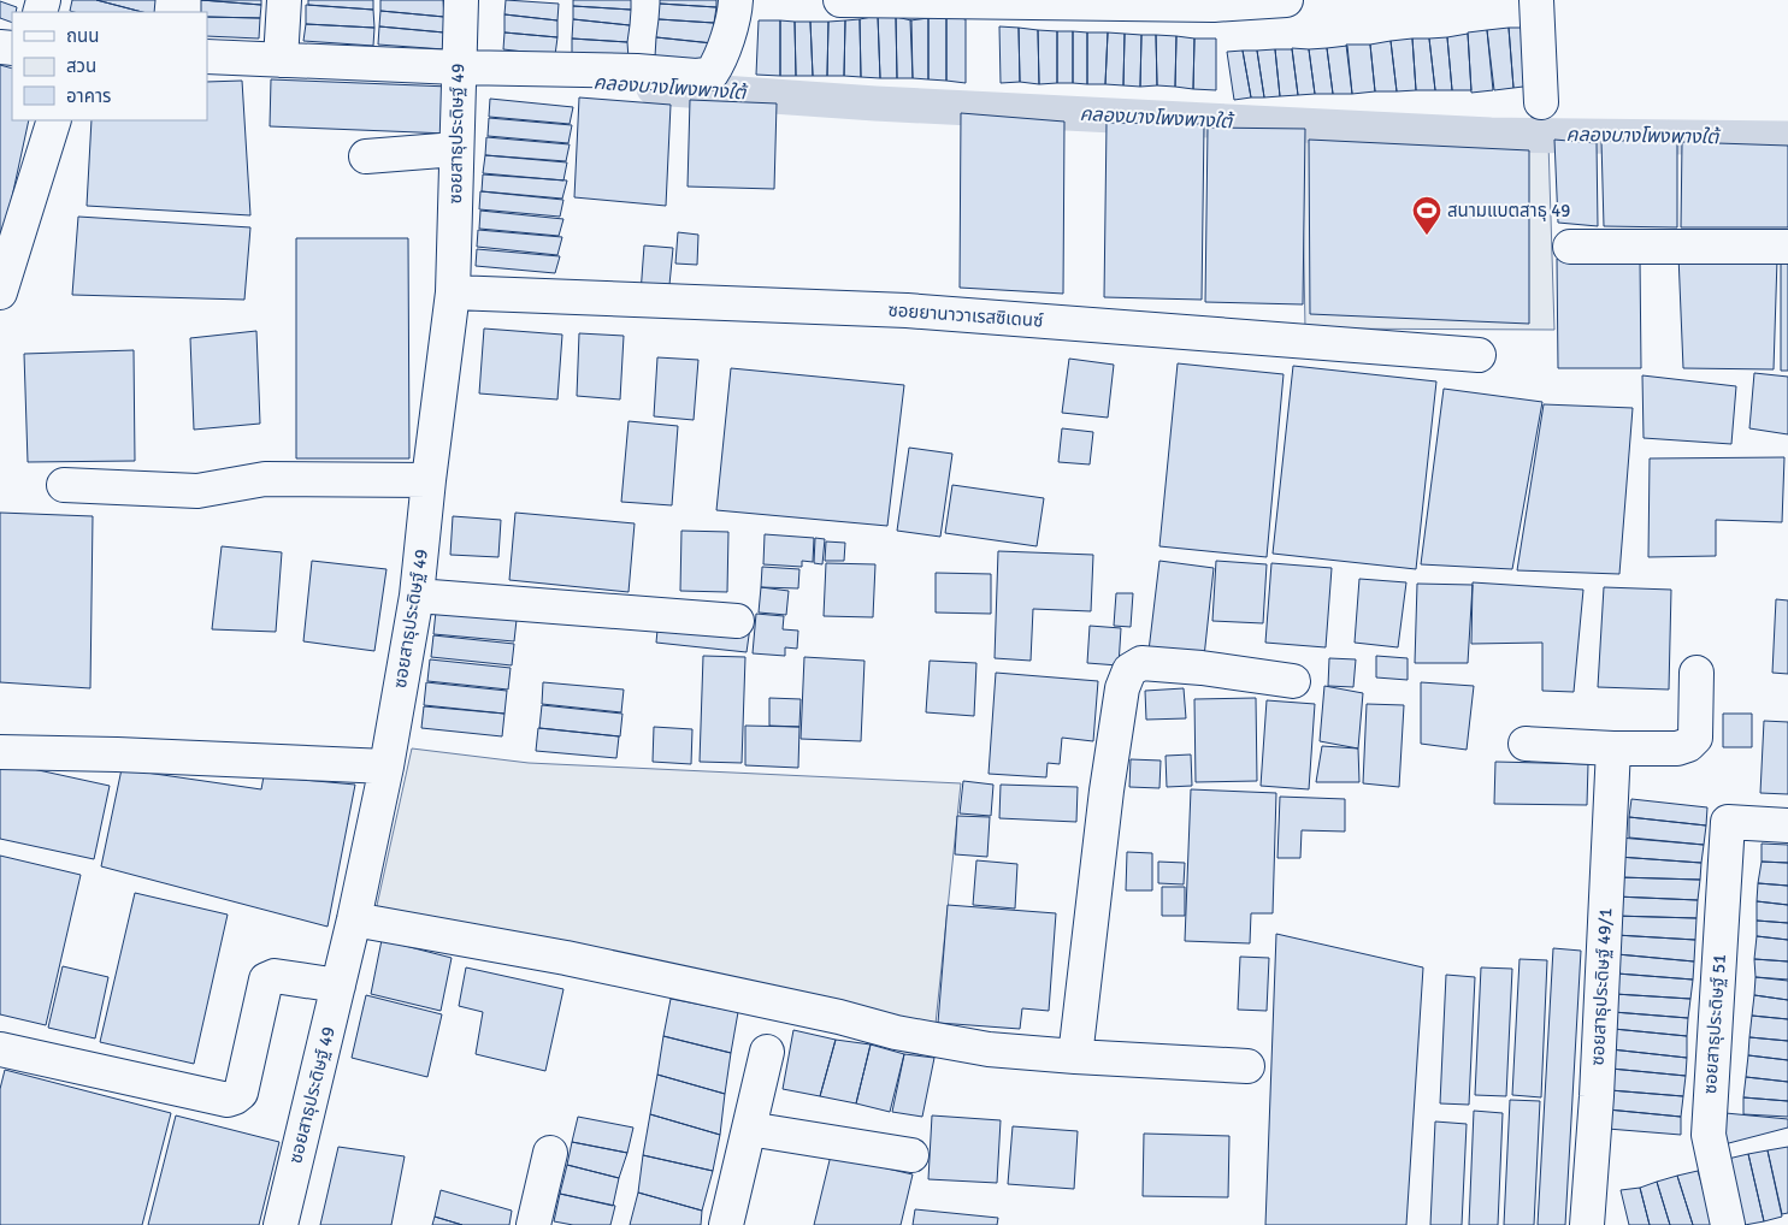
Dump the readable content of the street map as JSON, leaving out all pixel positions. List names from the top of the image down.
{
  "streets": {
    "street": [
      "ซอยสาธุประดิษฐ์ 49",
      "ซอยยานาวาเรสซิเดนซ์",
      "ซอยสาธุประดิษฐ์ 49/1",
      "ซอยสาธุประดิษฐ์ 51"
    ]
  },
  "crossings": [
    ["ซอยสาธุประดิษฐ์ 49", "ซอยยานาวาเรสซิเดนซ์"]
  ],
  "water": ["คลองบางโพงพางใต้"],
  "places": {
    "sports": ["สนามแบตสาธุ 49"]
  },
  "legend": ["ถนน", "สวน", "อาคาร"]
}
